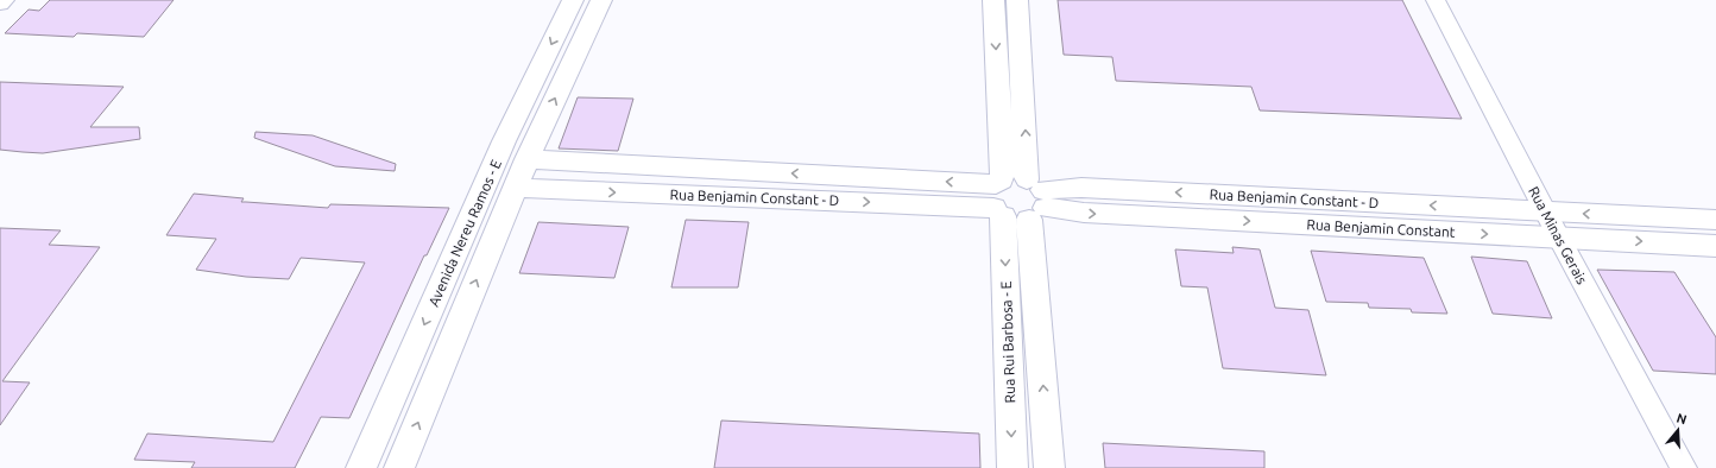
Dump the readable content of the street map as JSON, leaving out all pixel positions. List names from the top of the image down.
{
  "streets": {
    "street": [
      "Rua Benjamin Constant - D",
      "Rua Benjamin Constant",
      "Avenida Nereu Ramos - E",
      "Rua Minas Gerais",
      "Rua Rui Barbosa - E"
    ]
  },
  "crossings": [
    ["Rua Benjamin Constant - D", "Rua Benjamin Constant"],
    ["Rua Benjamin Constant - D", "Avenida Nereu Ramos - E"],
    ["Rua Benjamin Constant - D", "Rua Minas Gerais"],
    ["Rua Benjamin Constant - D", "Rua Rui Barbosa - E"],
    ["Rua Benjamin Constant", "Rua Minas Gerais"],
    ["Rua Benjamin Constant", "Rua Rui Barbosa - E"]
  ],
  "one_way": ["Rua Benjamin Constant"],
  "north": "top"
}
